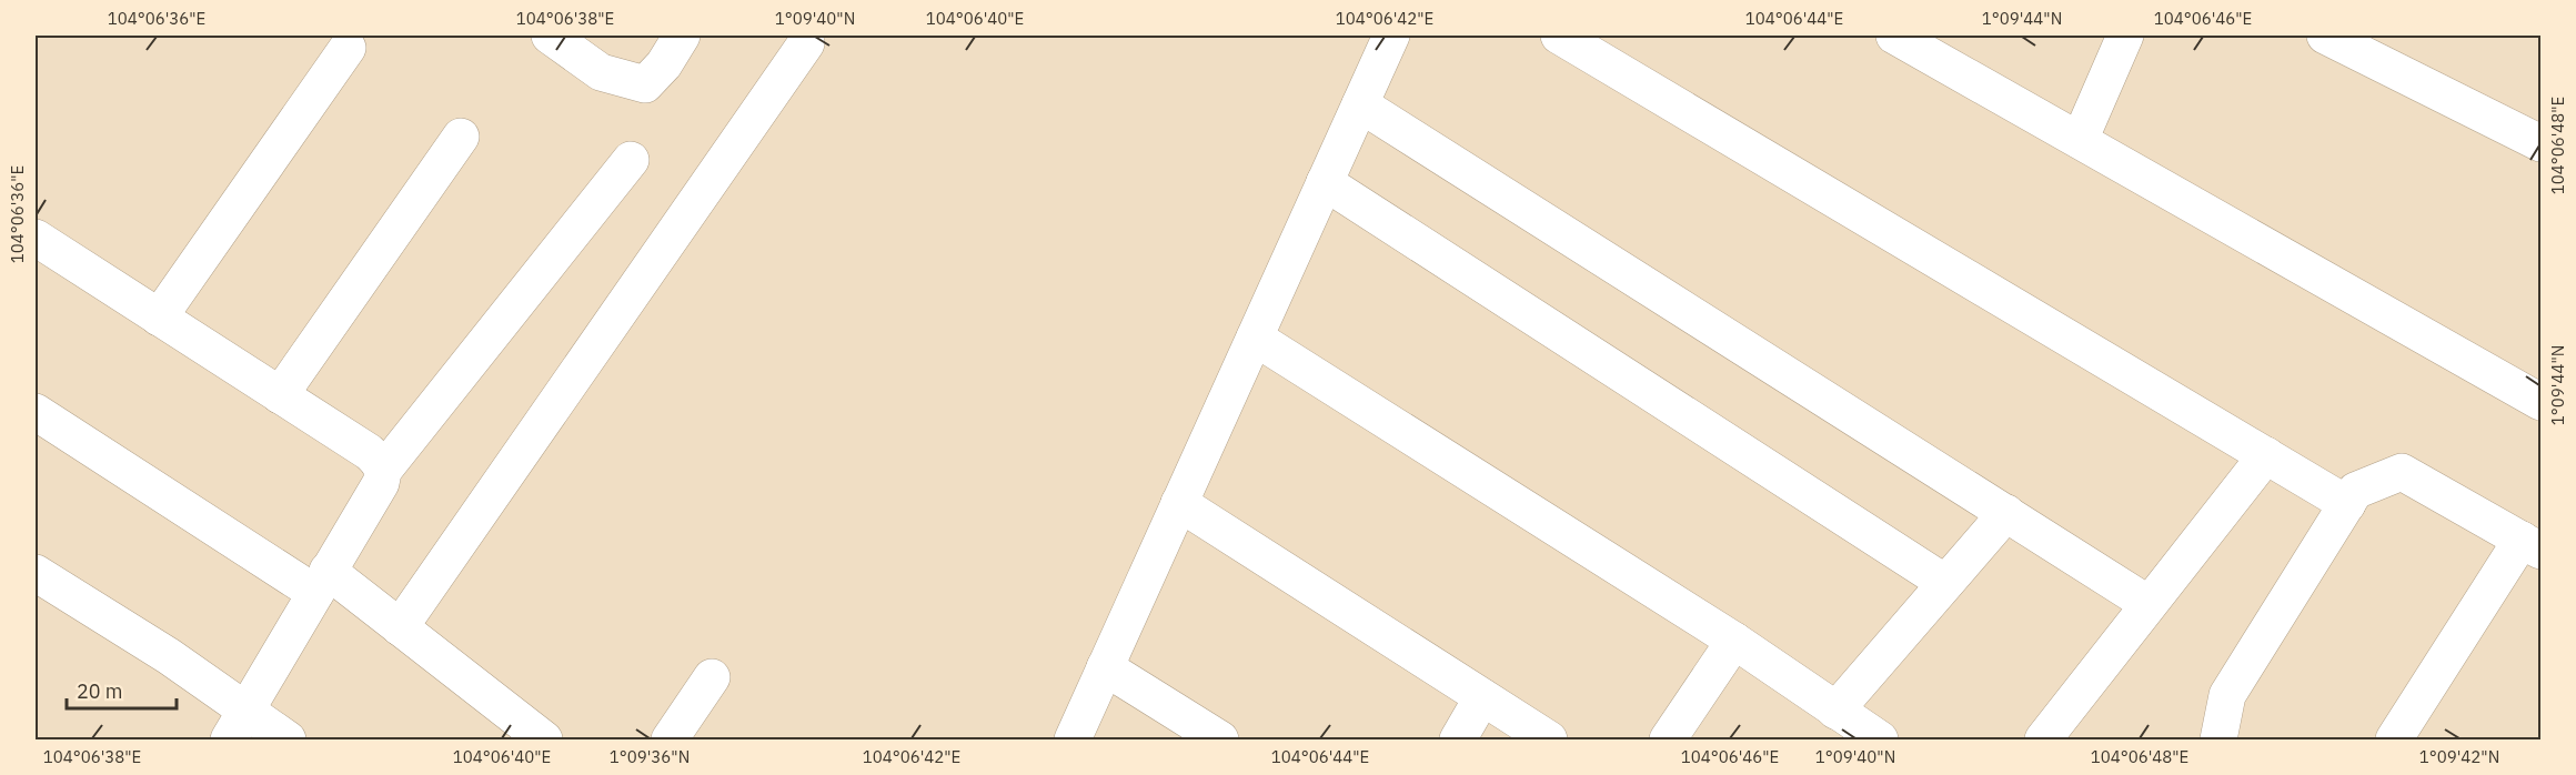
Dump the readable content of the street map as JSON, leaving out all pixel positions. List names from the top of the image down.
{
  "scale_bar": "20 m",
  "coordinates": [
    "104°06'36\"E",
    "104°06'38\"E",
    "1°09'40\"N",
    "104°06'40\"E",
    "104°06'42\"E",
    "104°06'44\"E",
    "1°09'44\"N",
    "104°06'46\"E",
    "104°06'48\"E",
    "1°09'36\"N",
    "1°09'42\"N"
  ]
}
